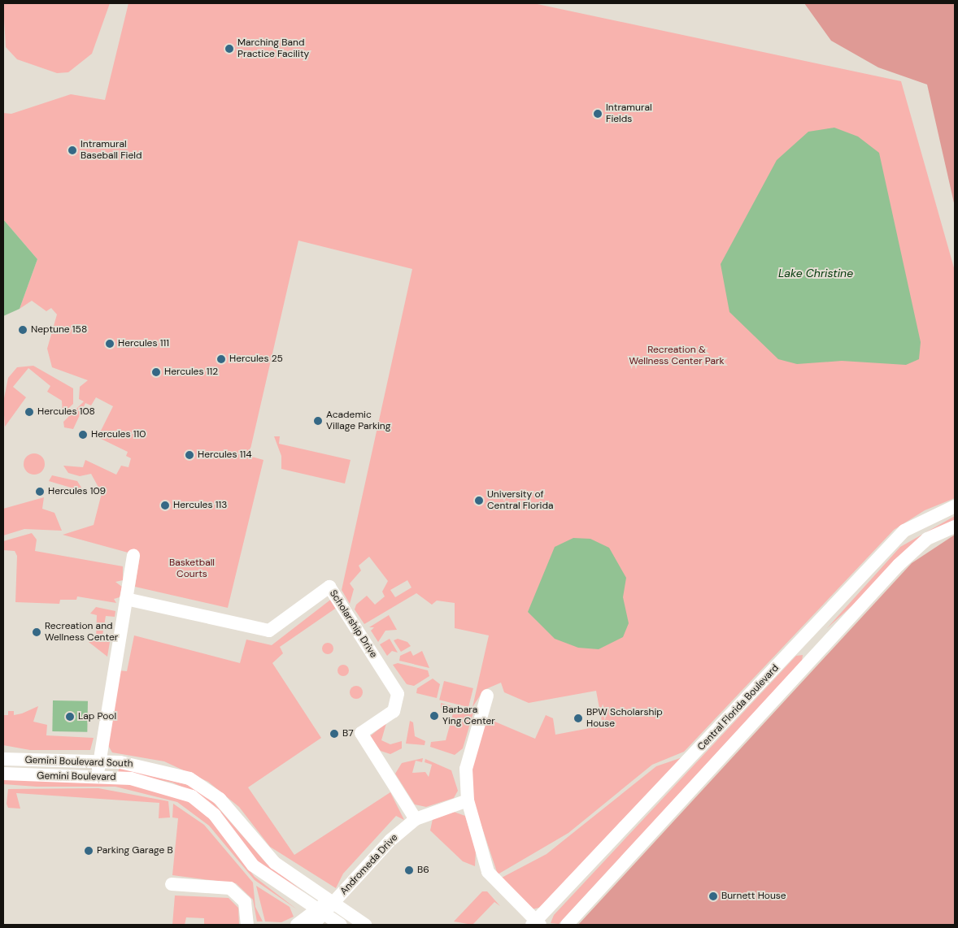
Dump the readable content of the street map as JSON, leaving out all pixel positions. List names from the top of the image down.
{
  "streets": {
    "street": [
      "Scholarship Drive",
      "Central Florida Boulevard",
      "Gemini Boulevard South",
      "Gemini Boulevard",
      "Andromeda Drive"
    ]
  },
  "crossings": [
    ["Scholarship Drive", "Andromeda Drive"],
    ["Gemini Boulevard South", "Andromeda Drive"]
  ],
  "water": ["Lake Christine"],
  "parks": ["Recreation & Wellness Center Park", "Basketball Courts"],
  "places": [
    "Marching Band Practice Facility",
    "Intramural Fields",
    "Intramural Baseball Field",
    "Neptune 158",
    "Hercules 111",
    "Hercules 25",
    "Hercules 112",
    "Hercules 108",
    "Academic Village Parking",
    "Hercules 110",
    "Hercules 114",
    "Hercules 109",
    "University of Central Florida",
    "Hercules 113",
    "Recreation and Wellness Center",
    "Barbara Ying Center",
    "Lap Pool",
    "BPW Scholarship House",
    "B7",
    "Parking Garage B",
    "B6",
    "Burnett House"
  ]
}
